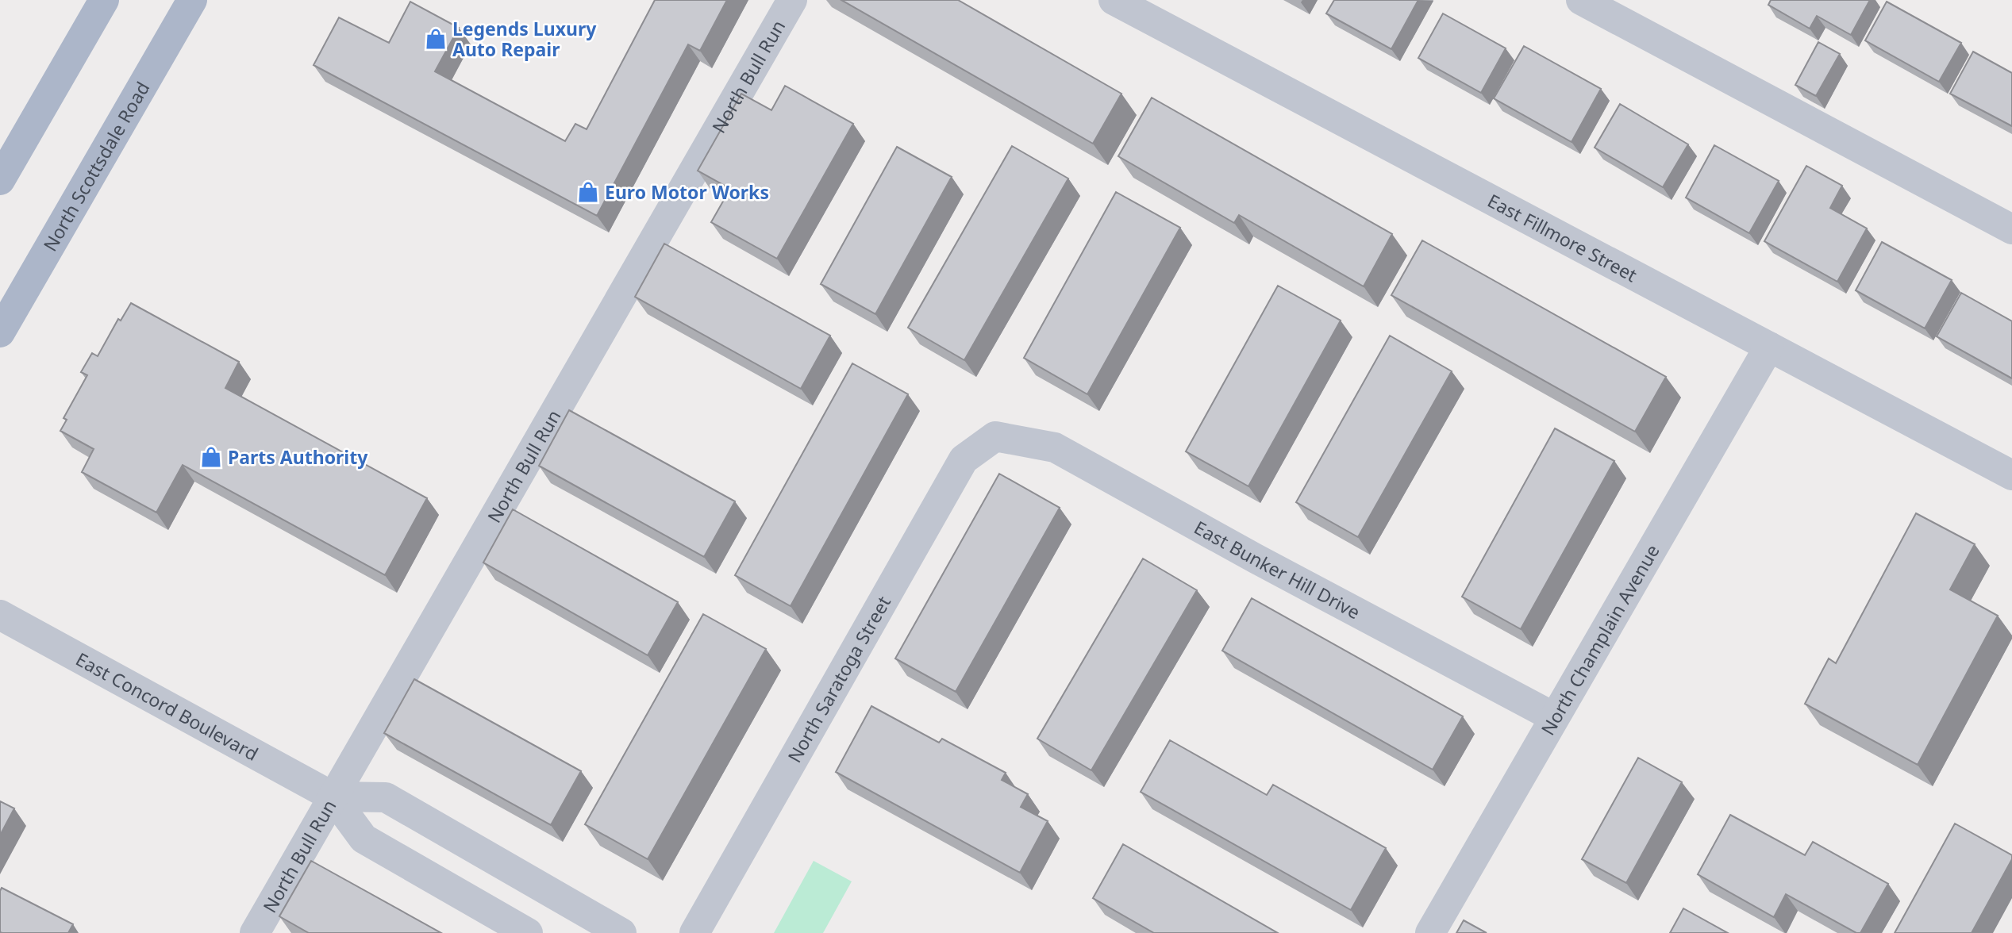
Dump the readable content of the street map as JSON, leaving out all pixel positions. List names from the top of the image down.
{
  "streets": {
    "main road": ["North Scottsdale Road"],
    "street": [
      "North Bull Run",
      "East Fillmore Street",
      "East Bunker Hill Drive",
      "North Champlain Avenue",
      "North Saratoga Street",
      "East Concord Boulevard"
    ]
  },
  "crossings": [
    ["North Bull Run", "East Concord Boulevard"],
    ["East Fillmore Street", "North Champlain Avenue"],
    ["East Bunker Hill Drive", "North Champlain Avenue"],
    ["East Bunker Hill Drive", "North Saratoga Street"]
  ],
  "places": {
    "shop": ["Legends Luxury Auto Repair", "Euro Motor Works", "Parts Authority"]
  }
}
